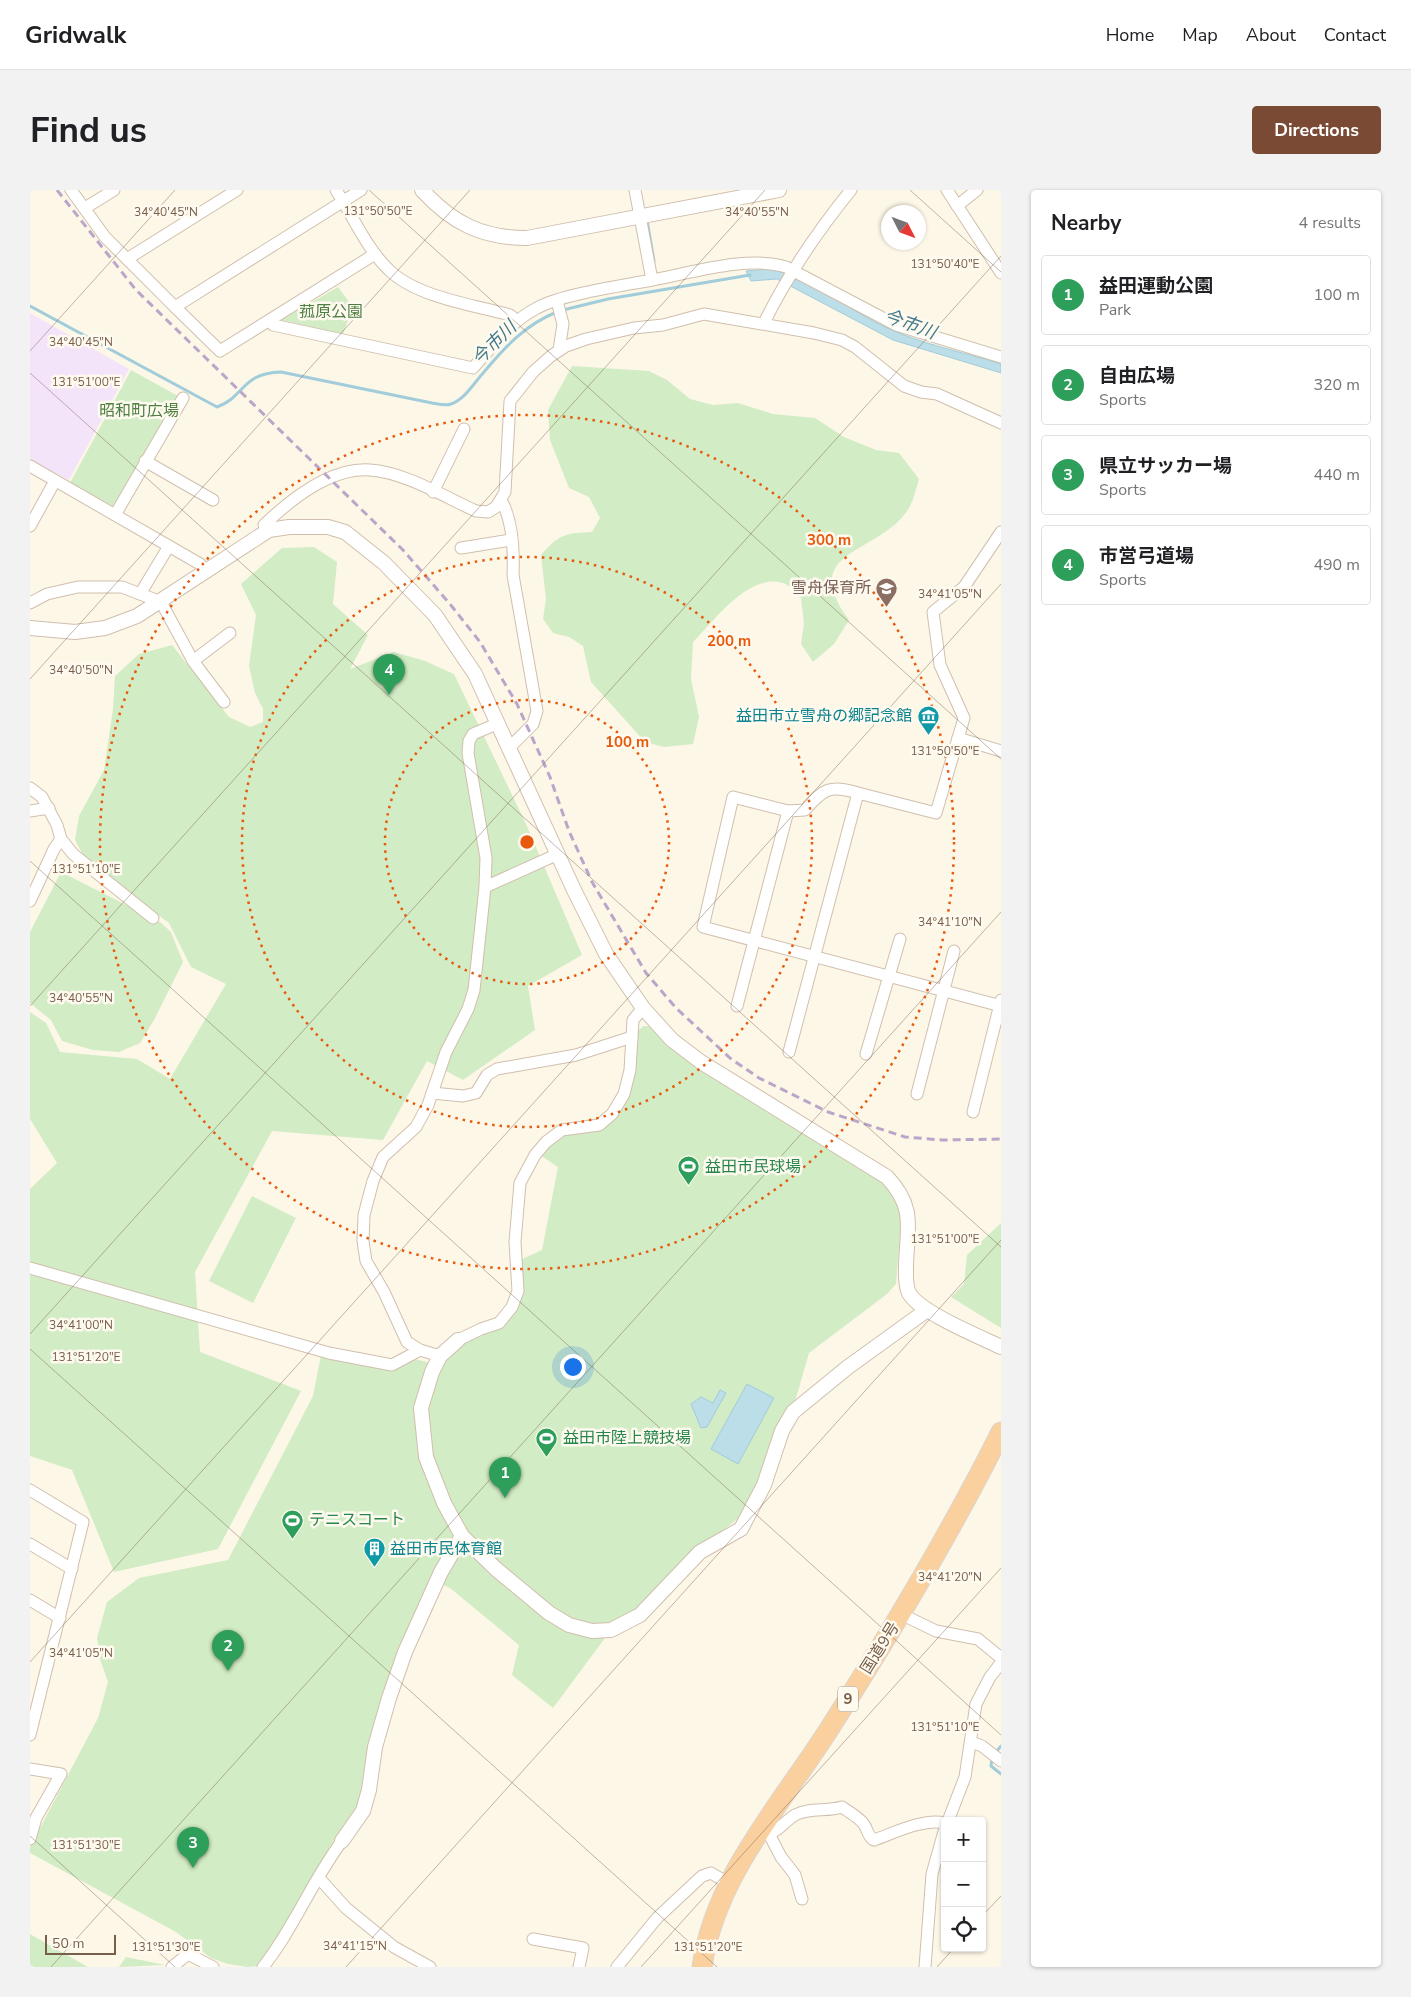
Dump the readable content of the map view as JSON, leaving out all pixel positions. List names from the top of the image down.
{
  "streets": {
    "highway": ["国道9号", "9"]
  },
  "water": ["今市川"],
  "parks": ["菰原公園", "昭和町広場"],
  "places": {
    "school or university": ["雪舟保育所"],
    "museum": ["益田市立雪舟の郷記念館"],
    "sports": ["益田市民球場", "益田市陸上競技場", "テニスコート"],
    "building": ["益田市民体育館"]
  },
  "scale_bar": "50 m",
  "north": "bottom right",
  "page": {
    "header": "Gridwalk",
    "nav": [
      "Home",
      "Map",
      "About",
      "Contact"
    ],
    "buttons": "Directions",
    "title": "Find us",
    "heading": ["Nearby", "4 results"],
    "list": [
      {
        "mark": "1",
        "name": "益田運動公園",
        "note": "Park",
        "value": "100 m"
      },
      {
        "mark": "2",
        "name": "自由広場",
        "note": "Sports",
        "value": "320 m"
      },
      {
        "mark": "3",
        "name": "県立サッカー場",
        "note": "Sports",
        "value": "440 m"
      },
      {
        "mark": "4",
        "name": "市営弓道場",
        "note": "Sports",
        "value": "490 m"
      }
    ],
    "pins": [
      "4",
      "1",
      "2",
      "3"
    ],
    "map_buttons": ["+", "−"],
    "scale": "50 m"
  },
  "coordinates": [
    "131°50'50\"E",
    "34°40'45\"N",
    "34°40'55\"N",
    "131°50'40\"E",
    "131°51'00\"E",
    "34°41'05\"N",
    "34°40'50\"N",
    "131°51'10\"E",
    "34°41'10\"N",
    "34°41'00\"N",
    "131°51'20\"E",
    "34°41'20\"N",
    "131°51'30\"E",
    "34°41'15\"N"
  ],
  "rings": ["300 m", "200 m", "100 m"]
}
